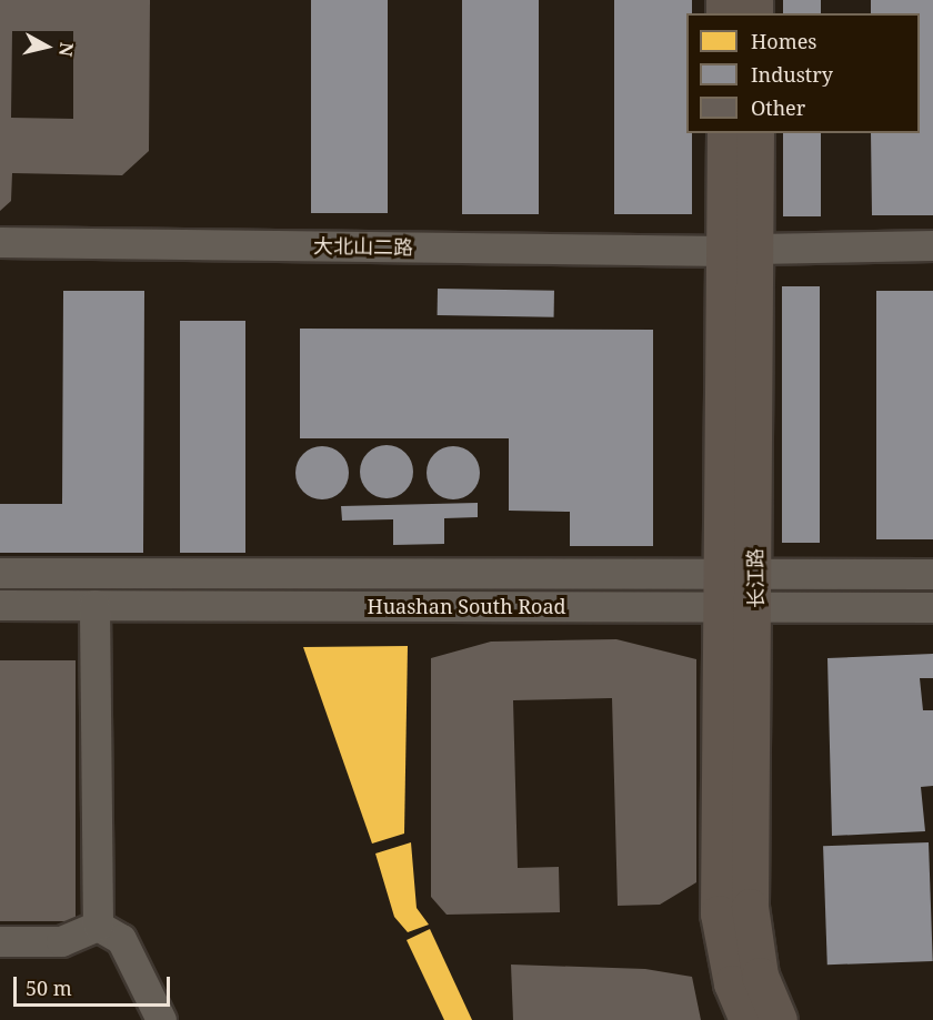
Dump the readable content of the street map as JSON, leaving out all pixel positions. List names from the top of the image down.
{
  "streets": {
    "main road": ["长江路"],
    "street": ["大北山二路", "Huashan South Road"]
  },
  "crossings": [
    ["大北山二路", "长江路"],
    ["长江路", "Huashan South Road"]
  ],
  "legend": ["Homes", "Industry", "Other"],
  "scale_bar": "50 m",
  "north": "right"
}
